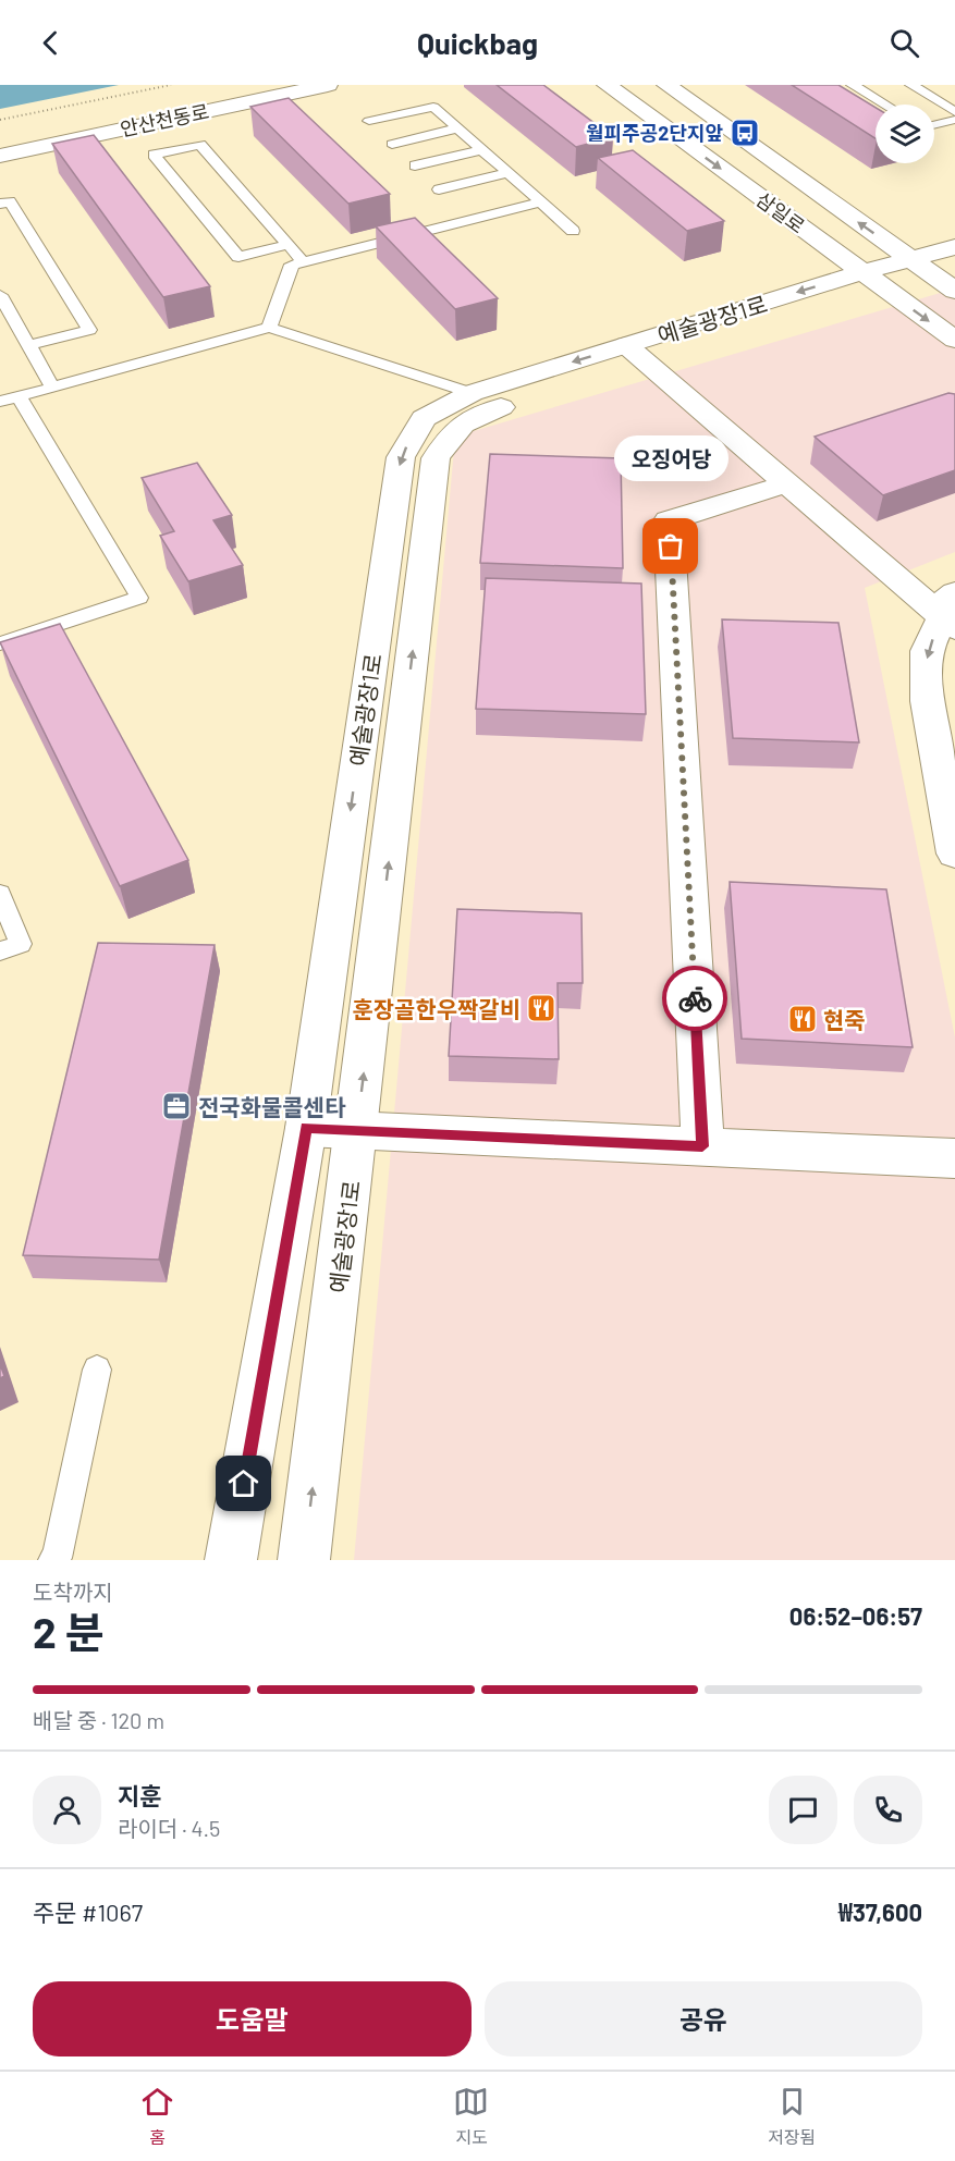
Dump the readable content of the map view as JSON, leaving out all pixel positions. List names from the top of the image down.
{
  "streets": {
    "street": ["안산천동로", "삼일로", "예술광장1로"]
  },
  "crossings": [
    ["삼일로", "예술광장1로"]
  ],
  "places": {
    "bus stop": ["월피주공2단지앞"],
    "other": ["오징어당"],
    "restaurant": ["훈장골한우짝갈비", "현죽"],
    "office": ["전국화물콜센타"]
  },
  "page": {
    "header": "Quickbag",
    "bubble": "오징어당",
    "heading": ["2 분", "도착까지", "06:52–06:57"],
    "panel": [
      "지훈",
      "라이더 · 4.5",
      "주문 #1067",
      "₩37,600"
    ],
    "bar": "배달 중 · 120 m",
    "buttons": ["도움말", "공유"],
    "tabs": ["홈", "지도", "저장됨"]
  }
}
